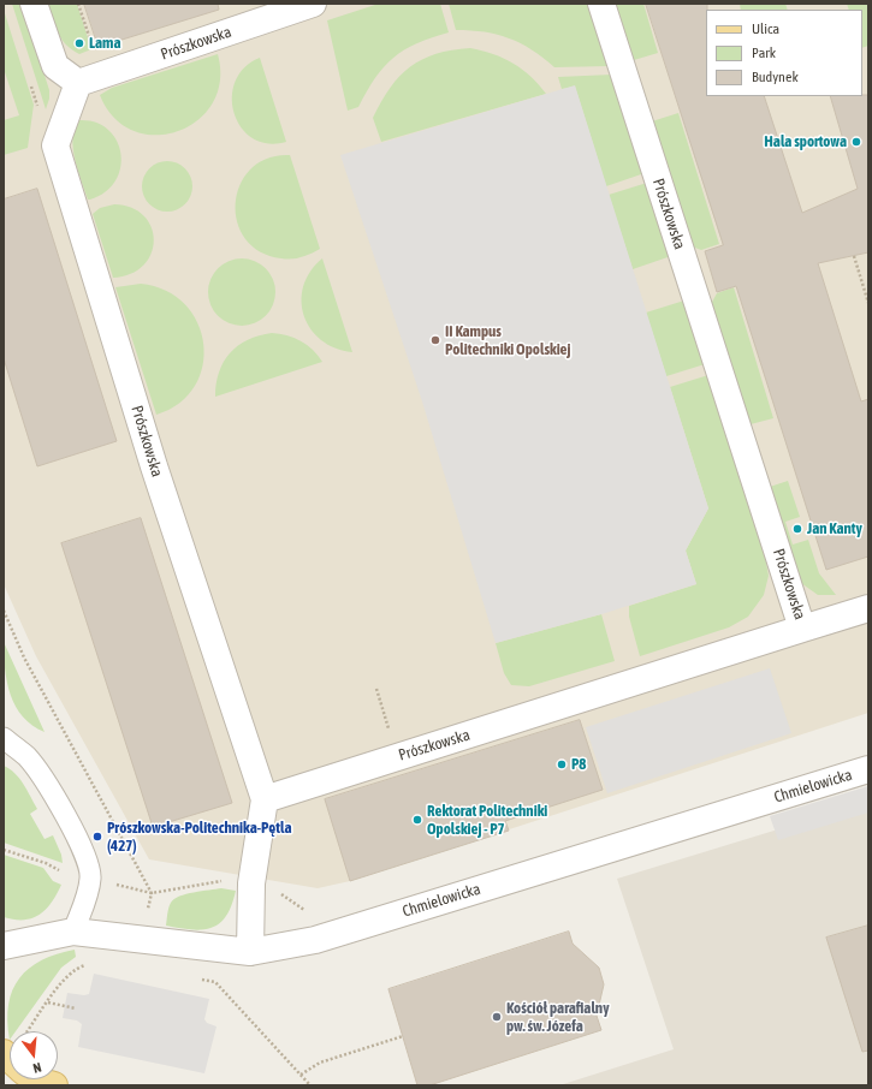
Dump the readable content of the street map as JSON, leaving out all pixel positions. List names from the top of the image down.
{
  "streets": {
    "street": ["Prószkowska", "Chmielowicka"]
  },
  "crossings": [
    ["Prószkowska", "Chmielowicka"]
  ],
  "places": [
    "Lama",
    "Hala sportowa",
    "II Kampus Politechniki Opolskiej",
    "Jan Kanty",
    "P8",
    "Rektorat Politechniki Opolskiej - P7",
    "Prószkowska-Politechnika-Pętla (427)",
    "Kościół parafialny pw. św. Józefa"
  ],
  "legend": ["Ulica", "Park", "Budynek"],
  "north": "bottom"
}
